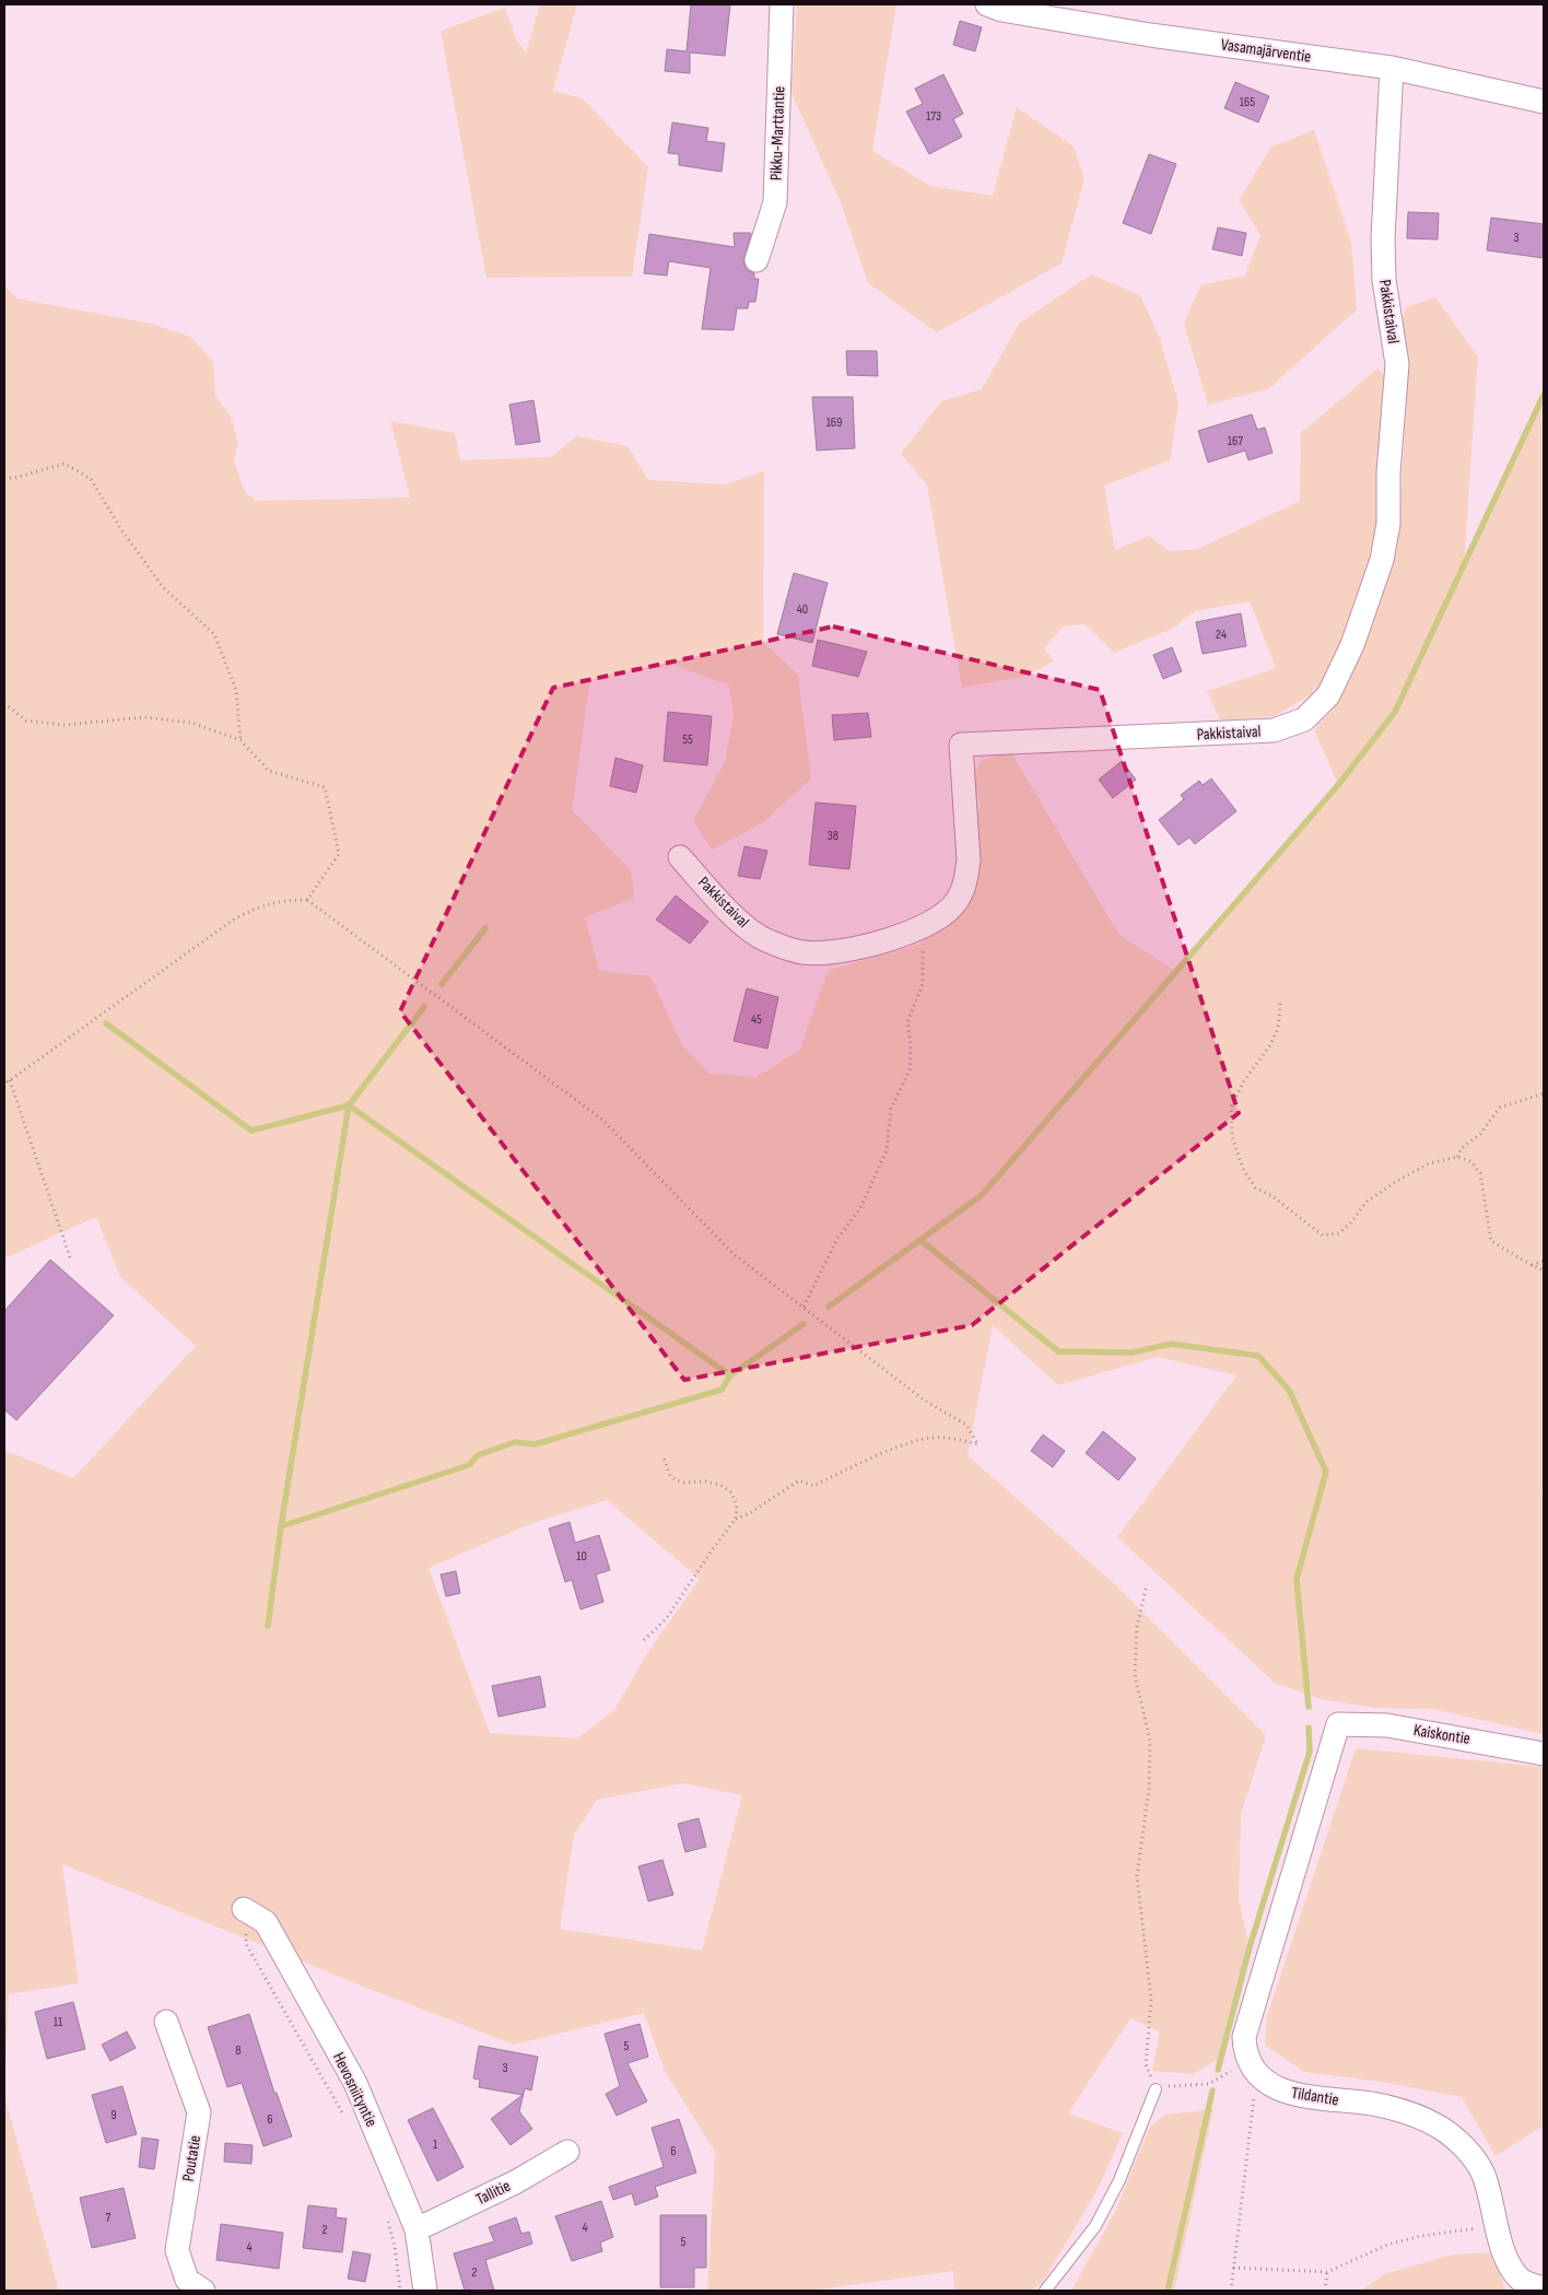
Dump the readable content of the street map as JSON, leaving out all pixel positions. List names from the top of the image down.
{
  "streets": {
    "street": [
      "Vasamajärventie",
      "Pikku-Marttantie",
      "Pakkistaival",
      "Kaiskontie",
      "Hevosniityntie",
      "Tildantie",
      "Poutatie",
      "Tallitie"
    ]
  },
  "crossings": [
    ["Vasamajärventie", "Pakkistaival"],
    ["Kaiskontie", "Tildantie"],
    ["Hevosniityntie", "Tallitie"]
  ],
  "house_numbers": [
    "165",
    "173",
    "3",
    "169",
    "167",
    "40",
    "24",
    "55",
    "38",
    "45",
    "10",
    "11",
    "5",
    "8",
    "3",
    "9",
    "6",
    "1",
    "6",
    "7",
    "4",
    "2",
    "5",
    "4",
    "2"
  ]
}
